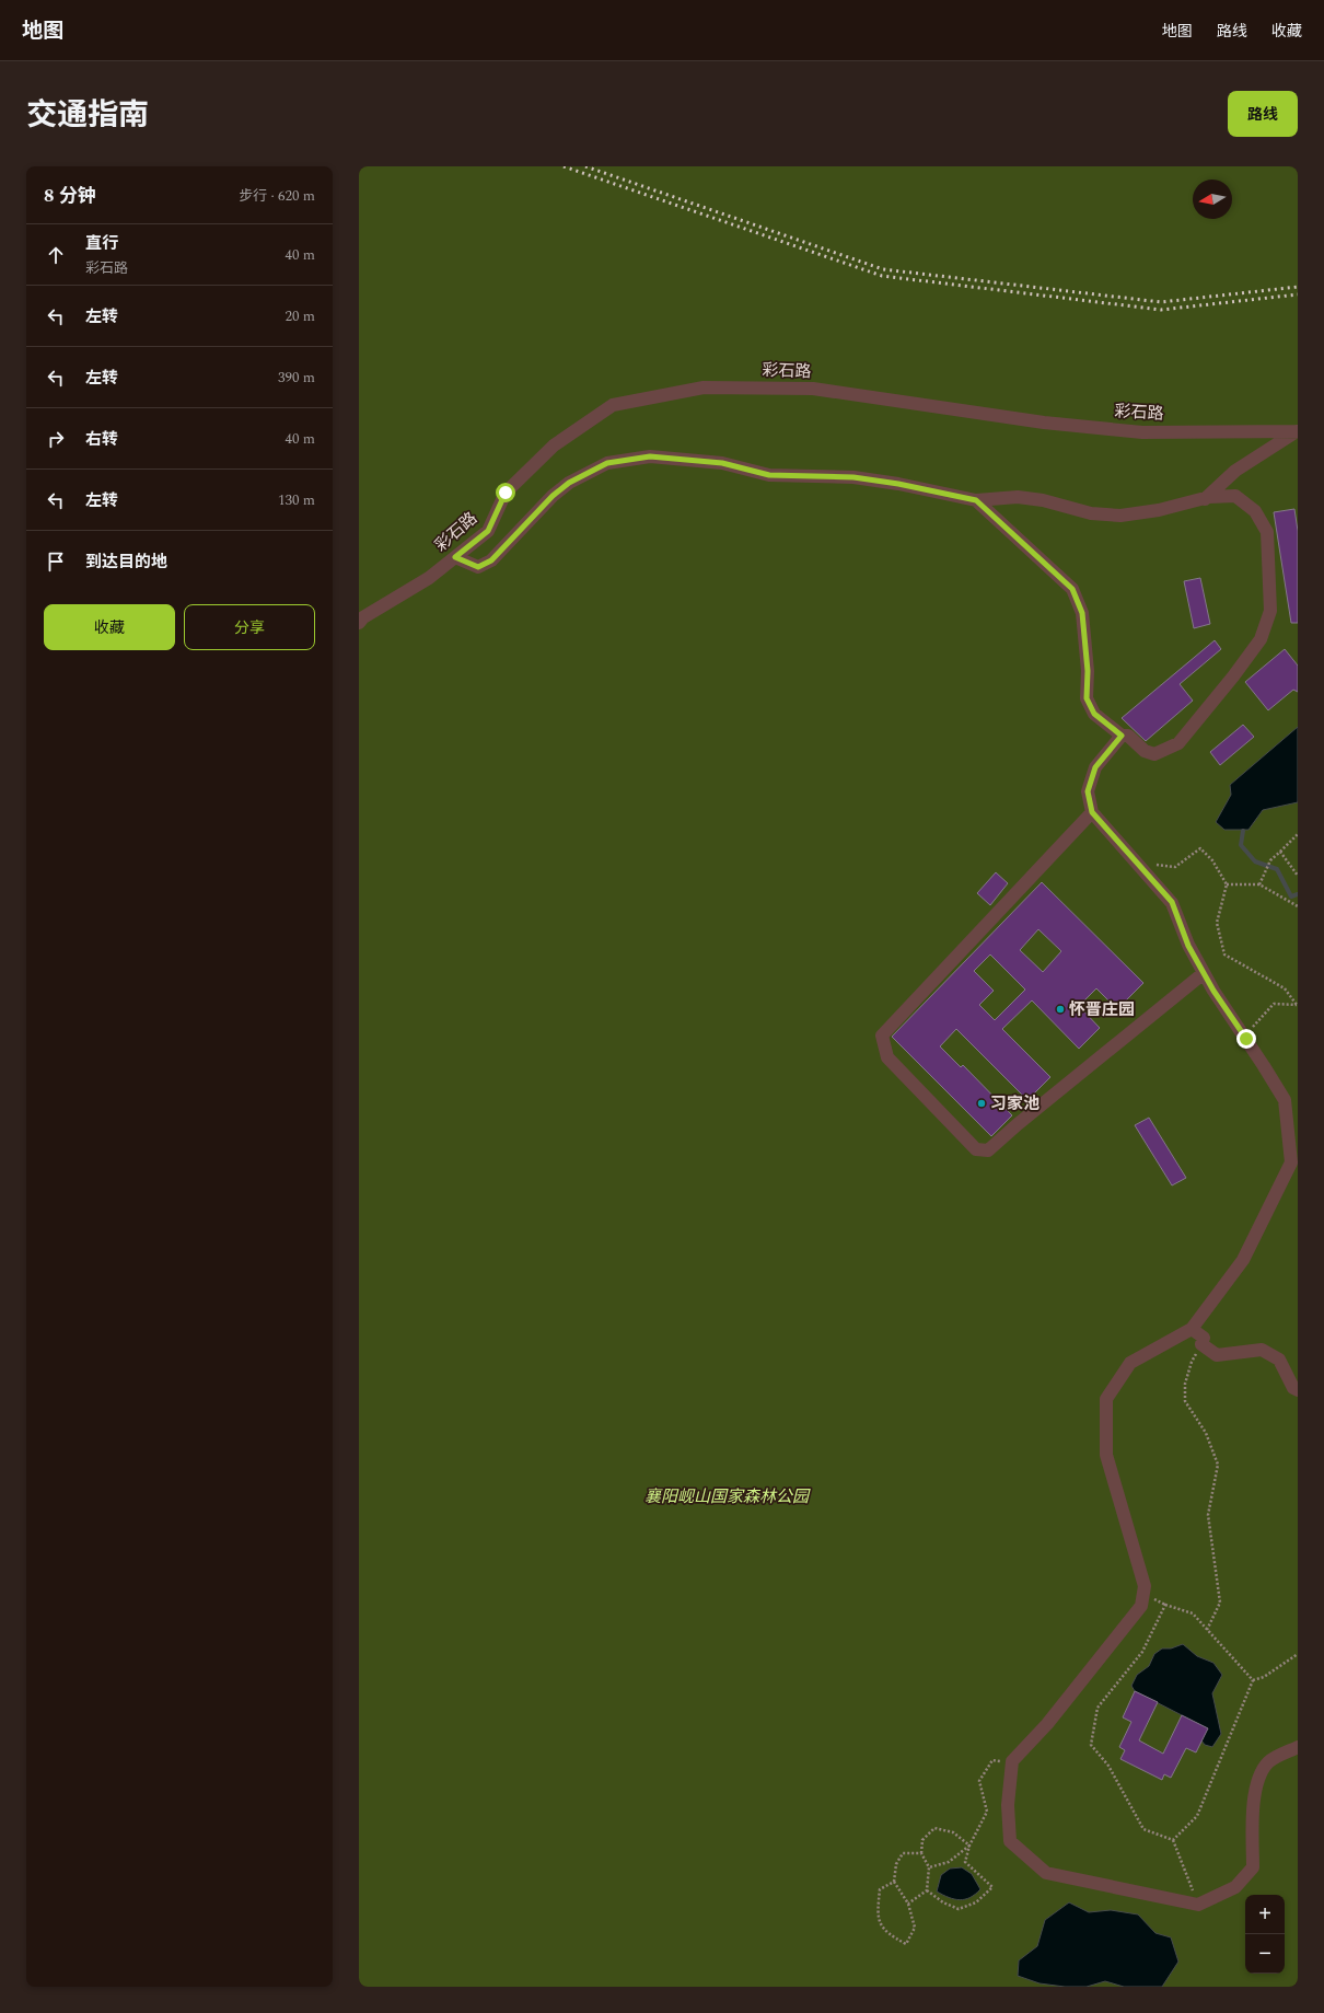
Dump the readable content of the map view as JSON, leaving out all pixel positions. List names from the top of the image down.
{
  "streets": {
    "street": ["彩石路"]
  },
  "parks": ["襄阳岘山国家森林公园"],
  "places": ["怀晋庄园", "习家池"],
  "north": "left",
  "page": {
    "header": "地图",
    "nav": ["地图", "路线", "收藏"],
    "title": "交通指南",
    "buttons": [
      "路线",
      ["收藏", "分享"]
    ],
    "heading": ["8 分钟", "步行 · 620 m"],
    "list": [
      ["直行", "彩石路", "40 m"],
      ["左转", "20 m"],
      ["左转", "390 m"],
      ["右转", "40 m"],
      ["左转", "130 m"],
      "到达目的地"
    ],
    "map_buttons": ["+", "−"]
  }
}
